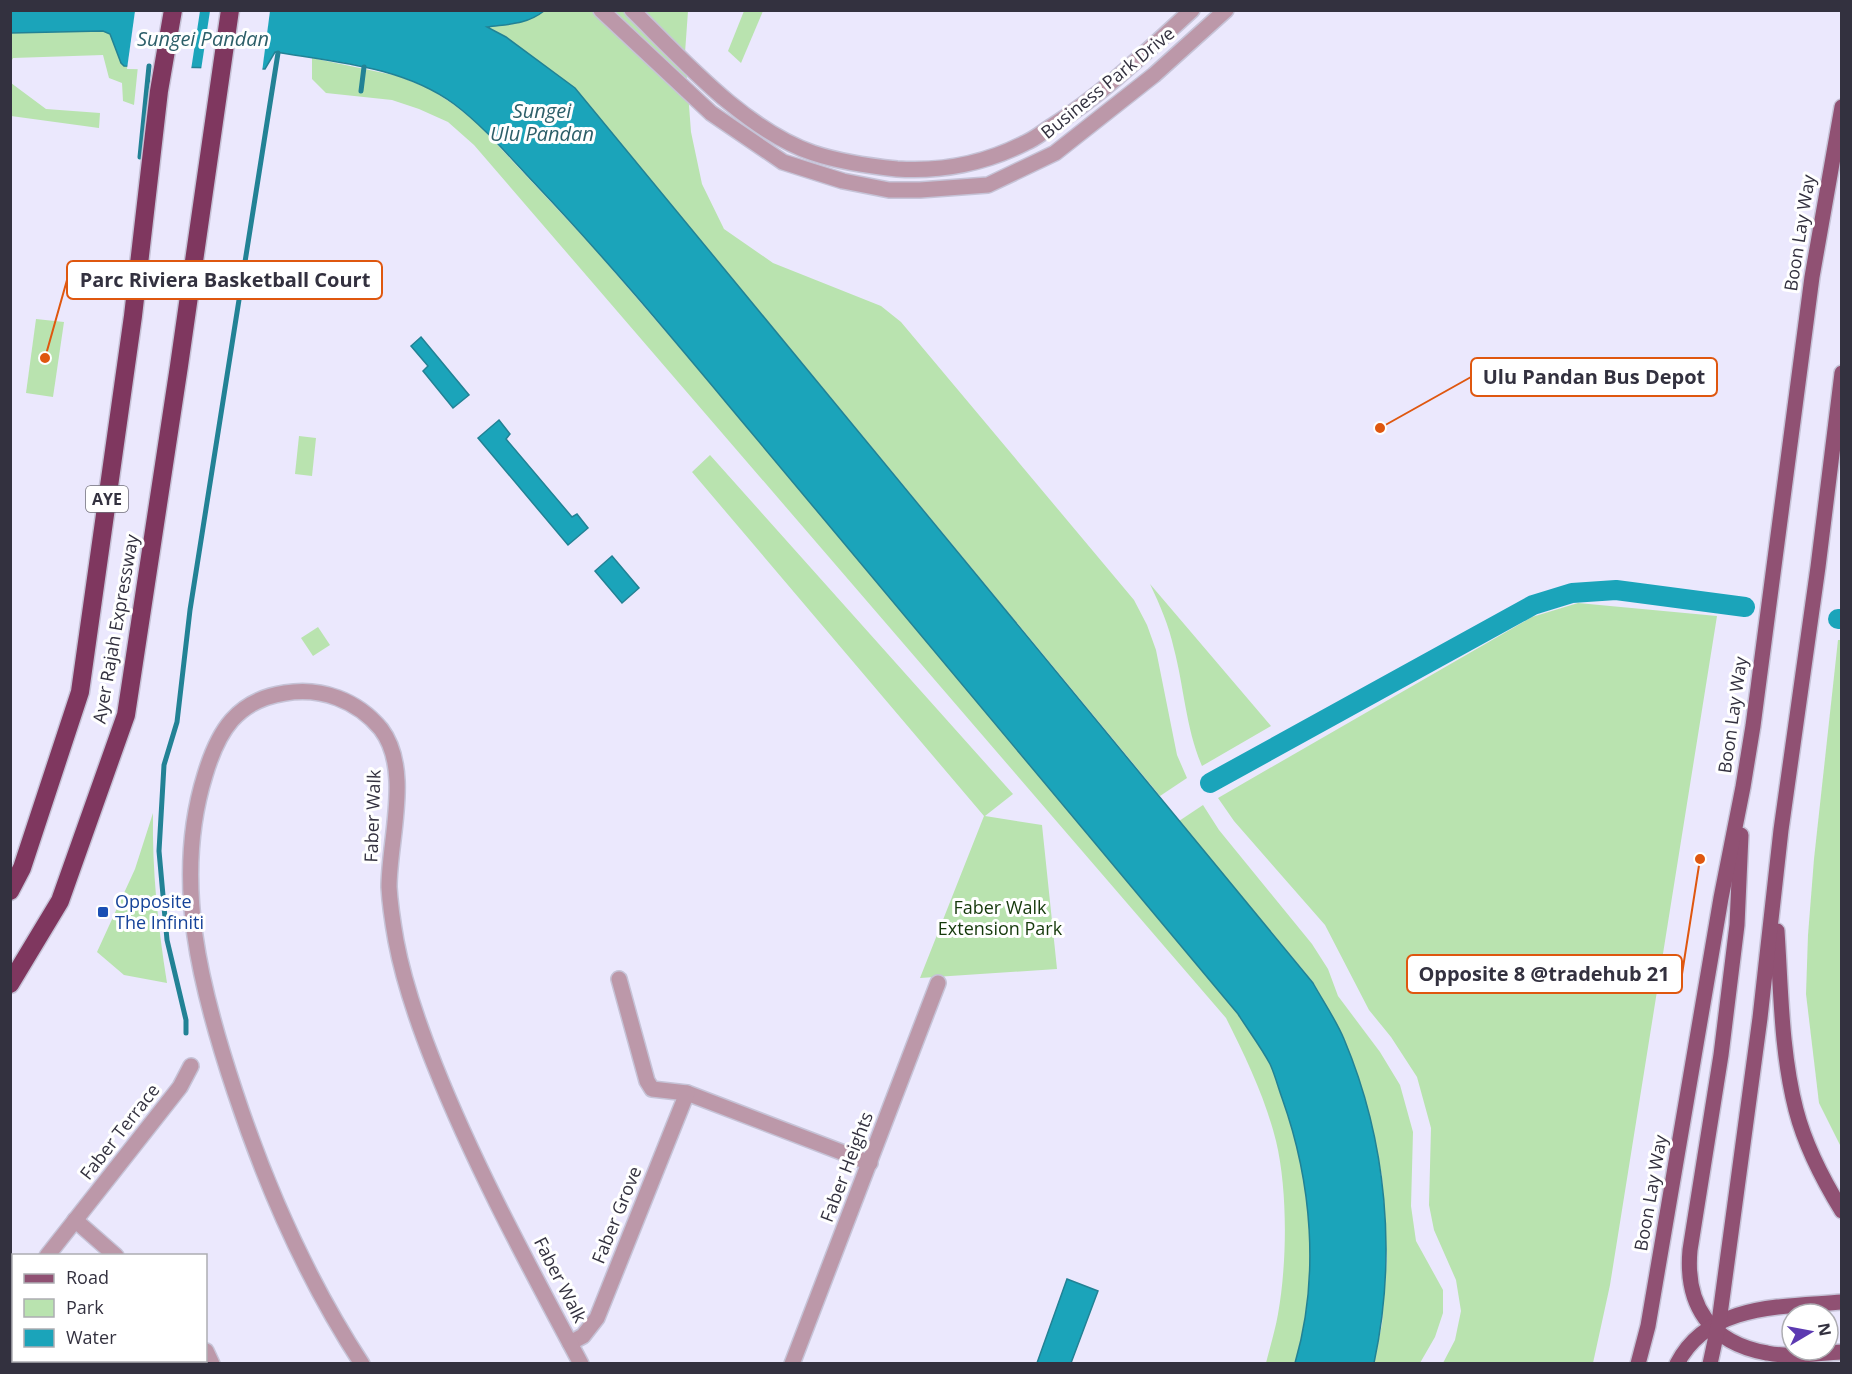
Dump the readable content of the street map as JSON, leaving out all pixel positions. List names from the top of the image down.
{
  "streets": {
    "highway": ["AYE", "Ayer Rajah Expressway"],
    "main road": ["Boon Lay Way"],
    "street": [
      "Business Park Drive",
      "Faber Walk",
      "Faber Terrace",
      "Faber Heights",
      "Faber Grove"
    ]
  },
  "crossings": [
    ["Faber Walk", "Faber Grove"]
  ],
  "water": ["Sungei Pandan", "Sungei Ulu Pandan"],
  "parks": ["Faber Walk Extension Park"],
  "places": {
    "other": ["Parc Riviera Basketball Court", "Ulu Pandan Bus Depot", "Opposite 8 @tradehub 21"],
    "transit": ["Opposite The Infiniti"]
  },
  "legend": ["Road", "Park", "Water"],
  "north": "right"
}
